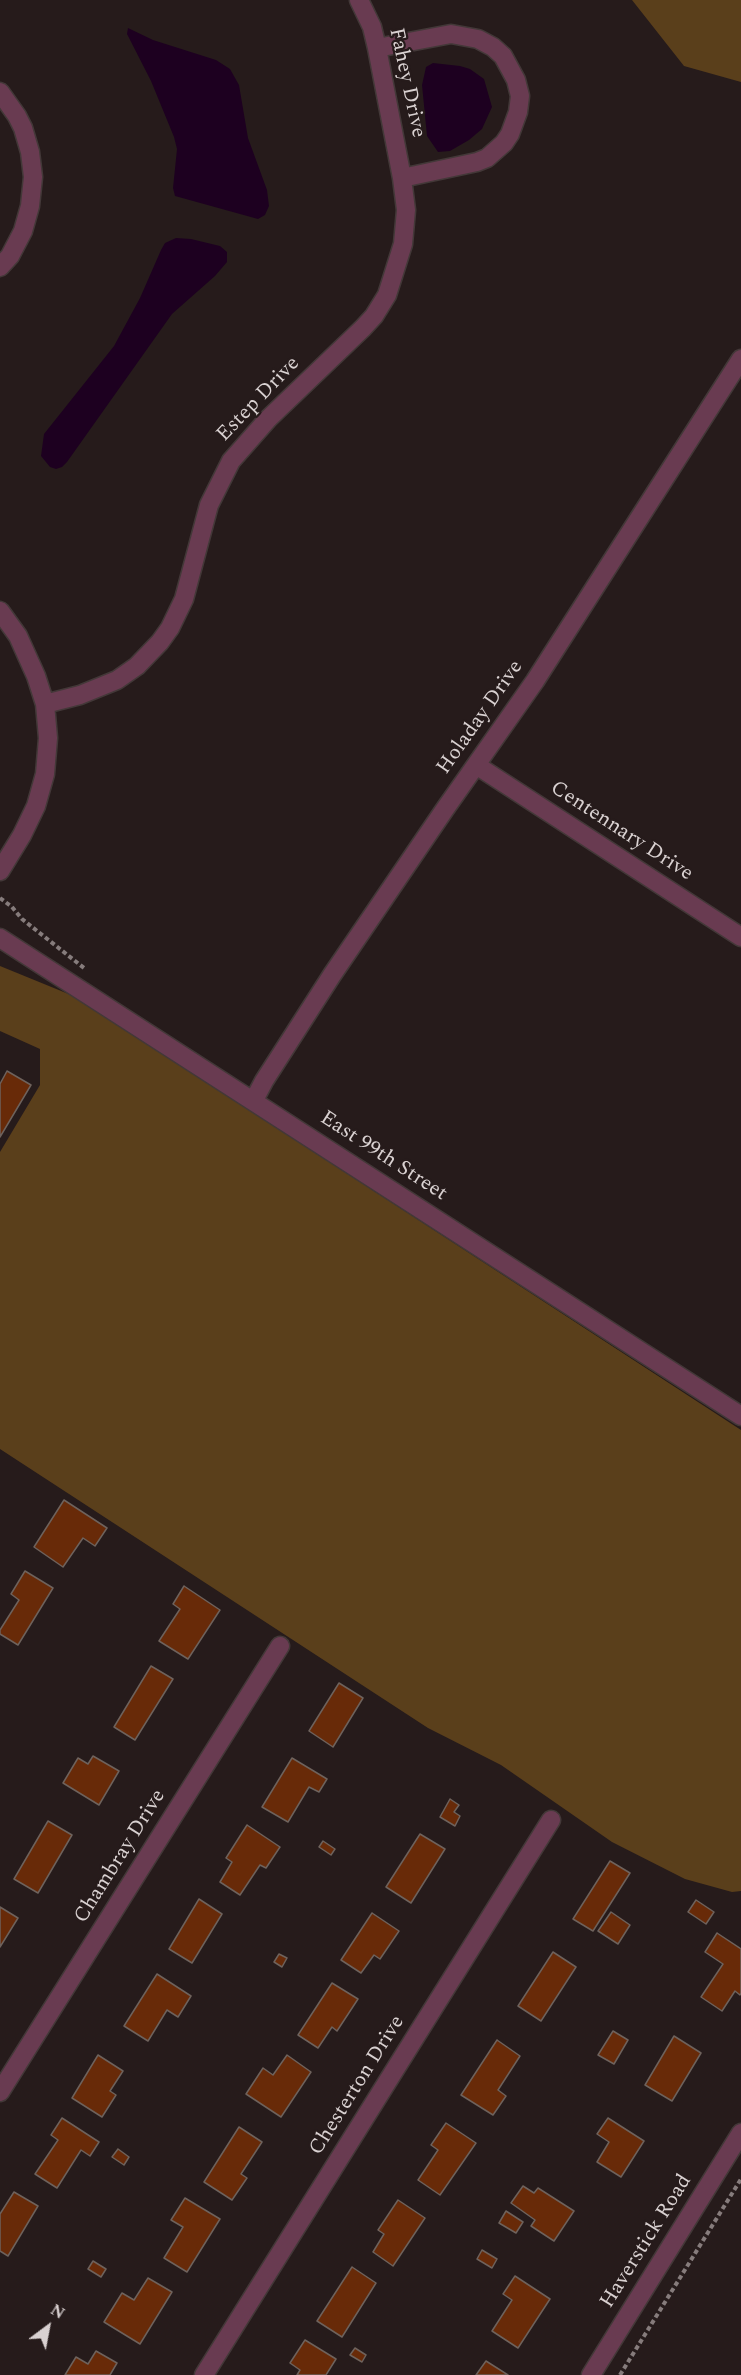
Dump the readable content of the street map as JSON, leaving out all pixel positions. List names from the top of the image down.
{
  "streets": {
    "street": [
      "Fahey Drive",
      "Estep Drive",
      "Holaday Drive",
      "Centennary Drive",
      "East 99th Street",
      "Chambray Drive",
      "Chesterton Drive",
      "Haverstick Road"
    ]
  },
  "crossings": [
    ["Fahey Drive", "Estep Drive"],
    ["Holaday Drive", "Centennary Drive"],
    ["Holaday Drive", "East 99th Street"]
  ],
  "north": "top right"
}
